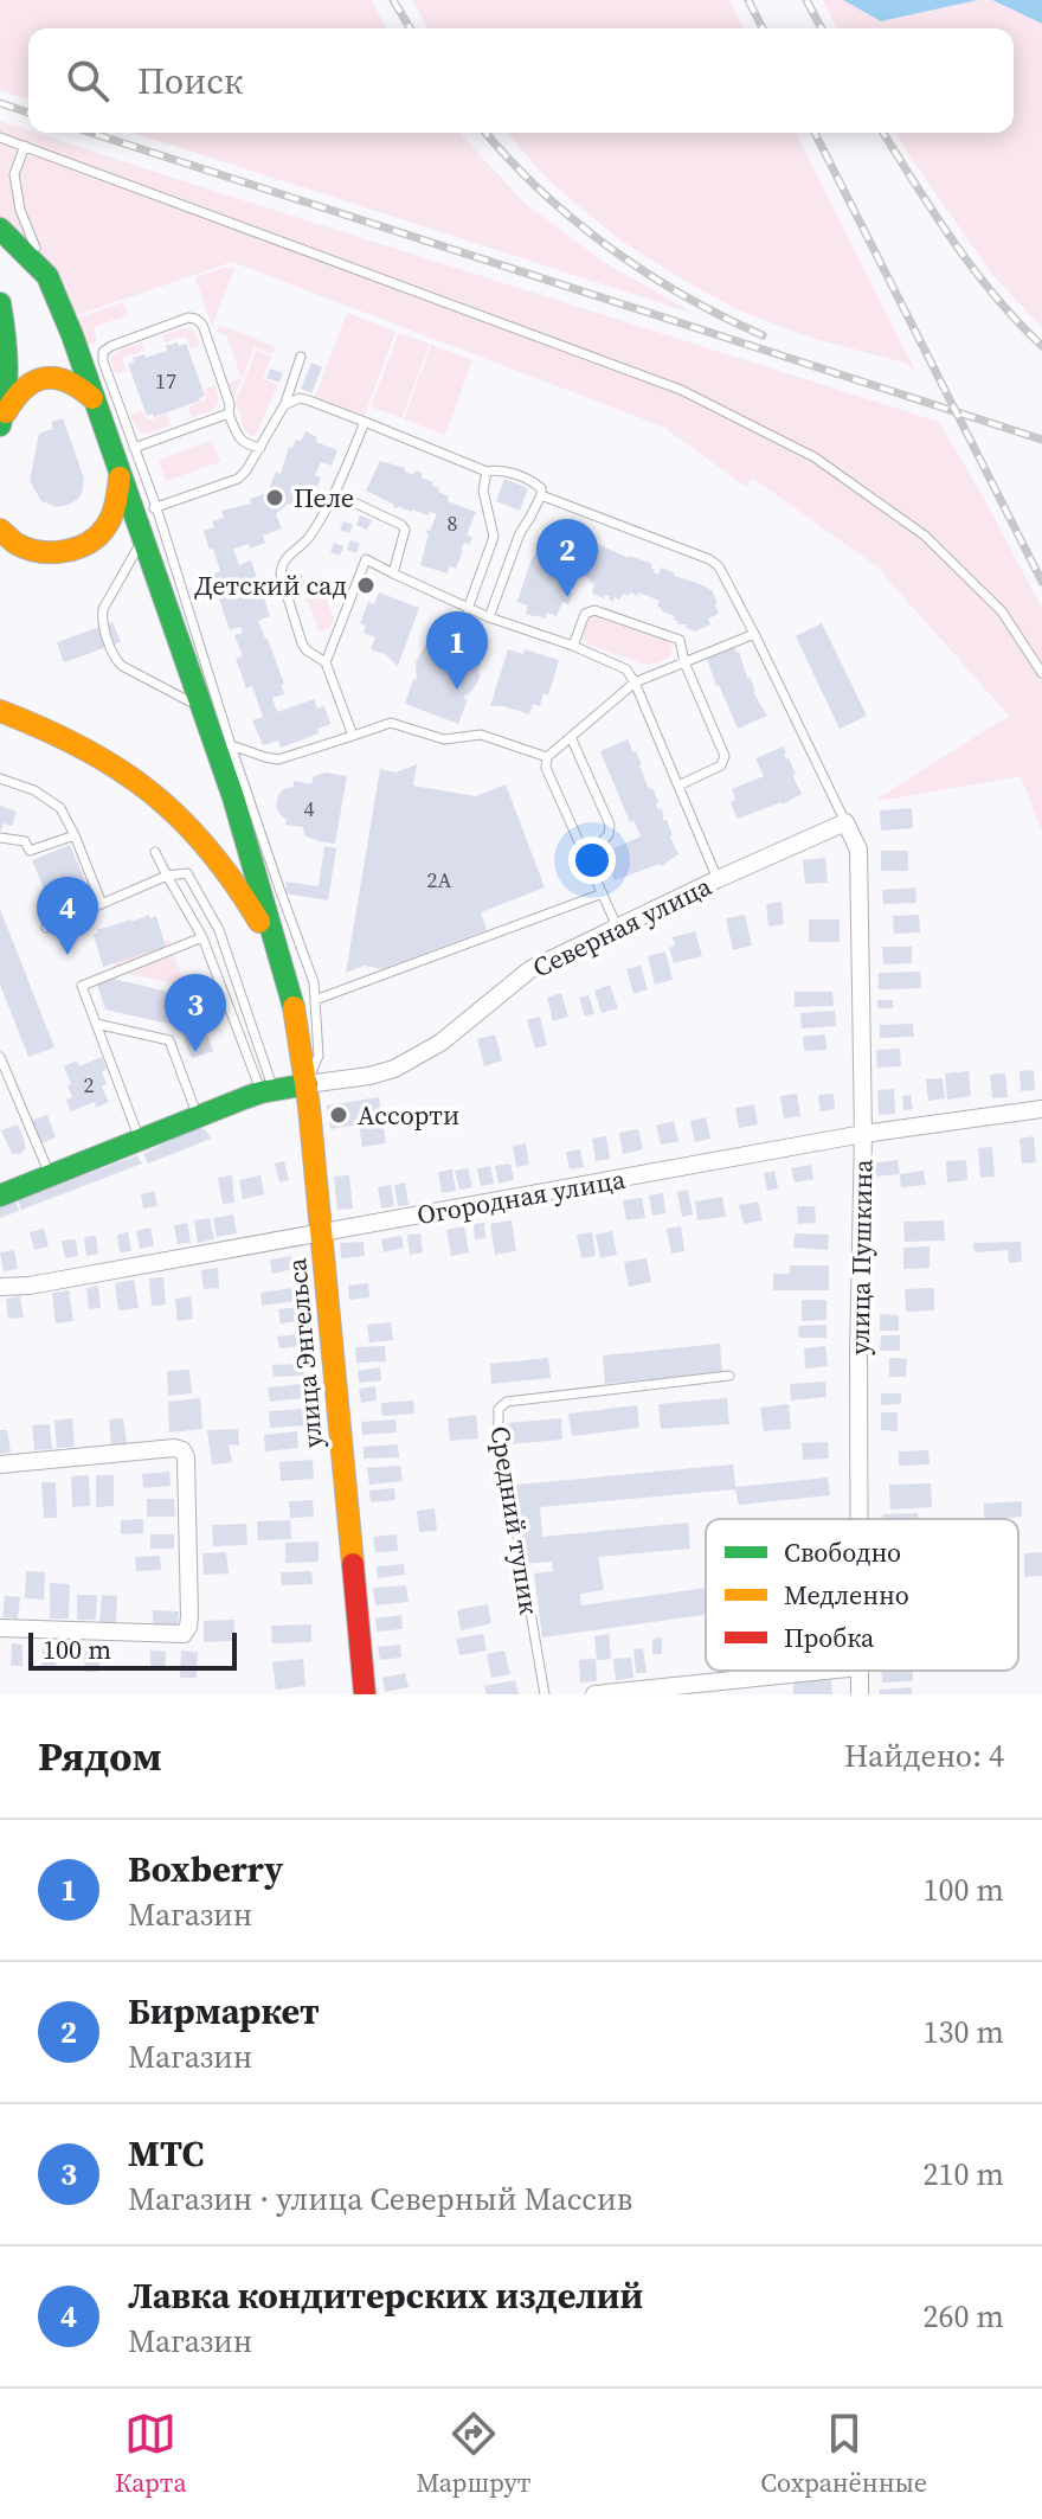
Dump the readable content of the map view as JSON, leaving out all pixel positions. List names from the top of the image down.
{
  "streets": {
    "main road": ["улица Энгельса"],
    "street": ["Северная улица", "Огородная улица", "улица Пушкина"],
    "lane": ["Средний тупик"]
  },
  "crossings": [
    ["Северная улица", "улица Пушкина"],
    ["Северная улица", "улица Энгельса"],
    ["Огородная улица", "улица Пушкина"],
    ["Огородная улица", "улица Энгельса"]
  ],
  "places": ["Пеле", "Детский сад", "Ассорти"],
  "house_numbers": [
    "17",
    "8",
    "4",
    "2А",
    "2"
  ],
  "legend": ["Свободно", "Медленно", "Пробка"],
  "scale_bar": "100 m",
  "page": {
    "search": "Поиск",
    "pins": [
      "2",
      "1",
      "4",
      "3"
    ],
    "scale": "100 m",
    "heading": ["Рядом", "Найдено: 4"],
    "list": [
      {
        "mark": "1",
        "name": "Boxberry",
        "note": "Магазин",
        "value": "100 m"
      },
      {
        "mark": "2",
        "name": "Бирмаркет",
        "note": "Магазин",
        "value": "130 m"
      },
      {
        "mark": "3",
        "name": "МТС",
        "note": "Магазин · улица Северный Массив",
        "value": "210 m"
      },
      {
        "mark": "4",
        "name": "Лавка кондитерских изделий",
        "note": "Магазин",
        "value": "260 m"
      }
    ],
    "nav": ["Карта", "Маршрут", "Сохранённые"]
  }
}
